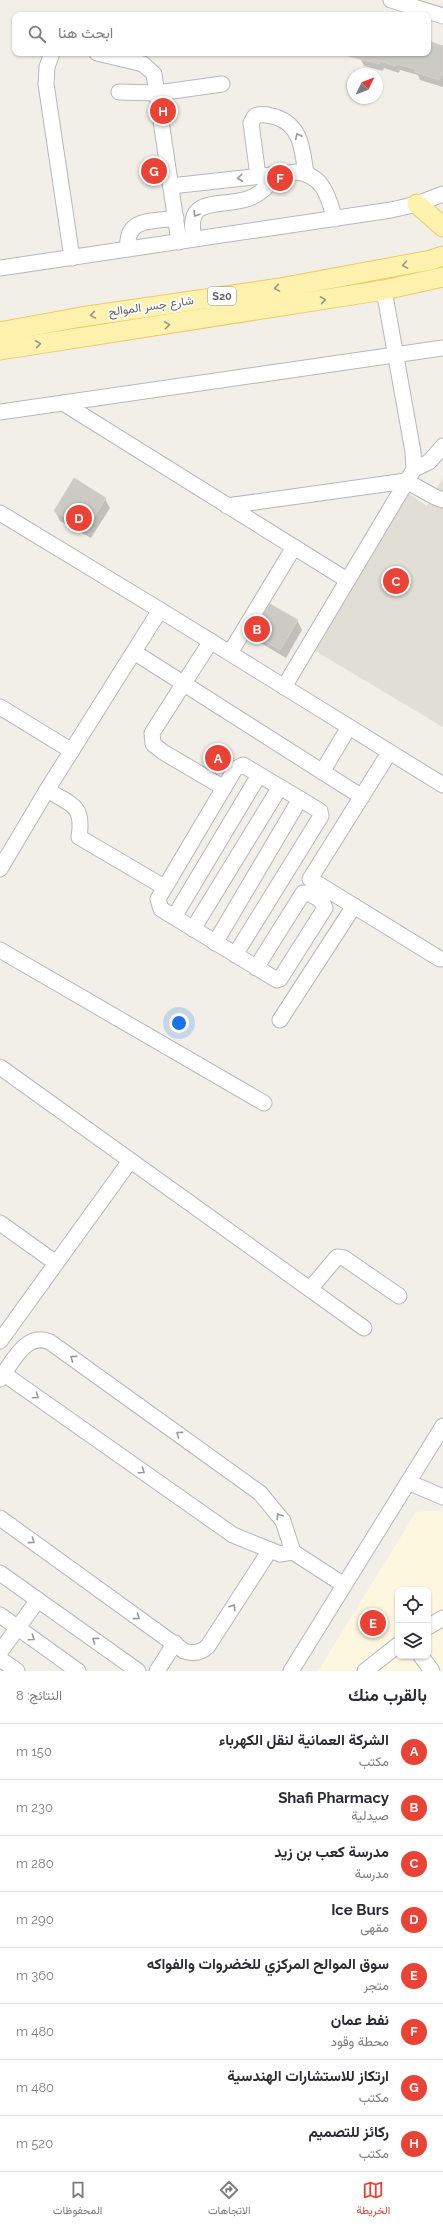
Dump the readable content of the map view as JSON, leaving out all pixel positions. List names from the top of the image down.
{
  "streets": {
    "main road": ["S20", "شارع جسر الموالح"]
  },
  "north": "top right",
  "page": {
    "search": "ابحث هنا",
    "pins": [
      "H",
      "G",
      "F",
      "D",
      "C",
      "B",
      "A",
      "E"
    ],
    "heading": ["بالقرب منك", "النتائج: 8"],
    "list": [
      {
        "mark": "A",
        "name": "الشرکة العمانیة لنقل الکهرباء",
        "note": "مكتب",
        "value": "150 m"
      },
      {
        "mark": "B",
        "name": "Shafi Pharmacy",
        "note": "صيدلية",
        "value": "230 m"
      },
      {
        "mark": "C",
        "name": "مدرسة كعب بن زيد",
        "note": "مدرسة",
        "value": "280 m"
      },
      {
        "mark": "D",
        "name": "Ice Burs",
        "note": "مقهى",
        "value": "290 m"
      },
      {
        "mark": "E",
        "name": "سوق الموالح المركزي للخضروات والفواكه",
        "note": "متجر",
        "value": "360 m"
      },
      {
        "mark": "F",
        "name": "نفط عمان",
        "note": "محطة وقود",
        "value": "480 m"
      },
      {
        "mark": "G",
        "name": "ارتكاز للاستشارات الهندسية",
        "note": "مكتب",
        "value": "480 m"
      },
      {
        "mark": "H",
        "name": "ركائز للتصميم",
        "note": "مكتب",
        "value": "520 m"
      }
    ],
    "nav": ["الخريطة", "الاتجاهات", "المحفوظات"]
  }
}
